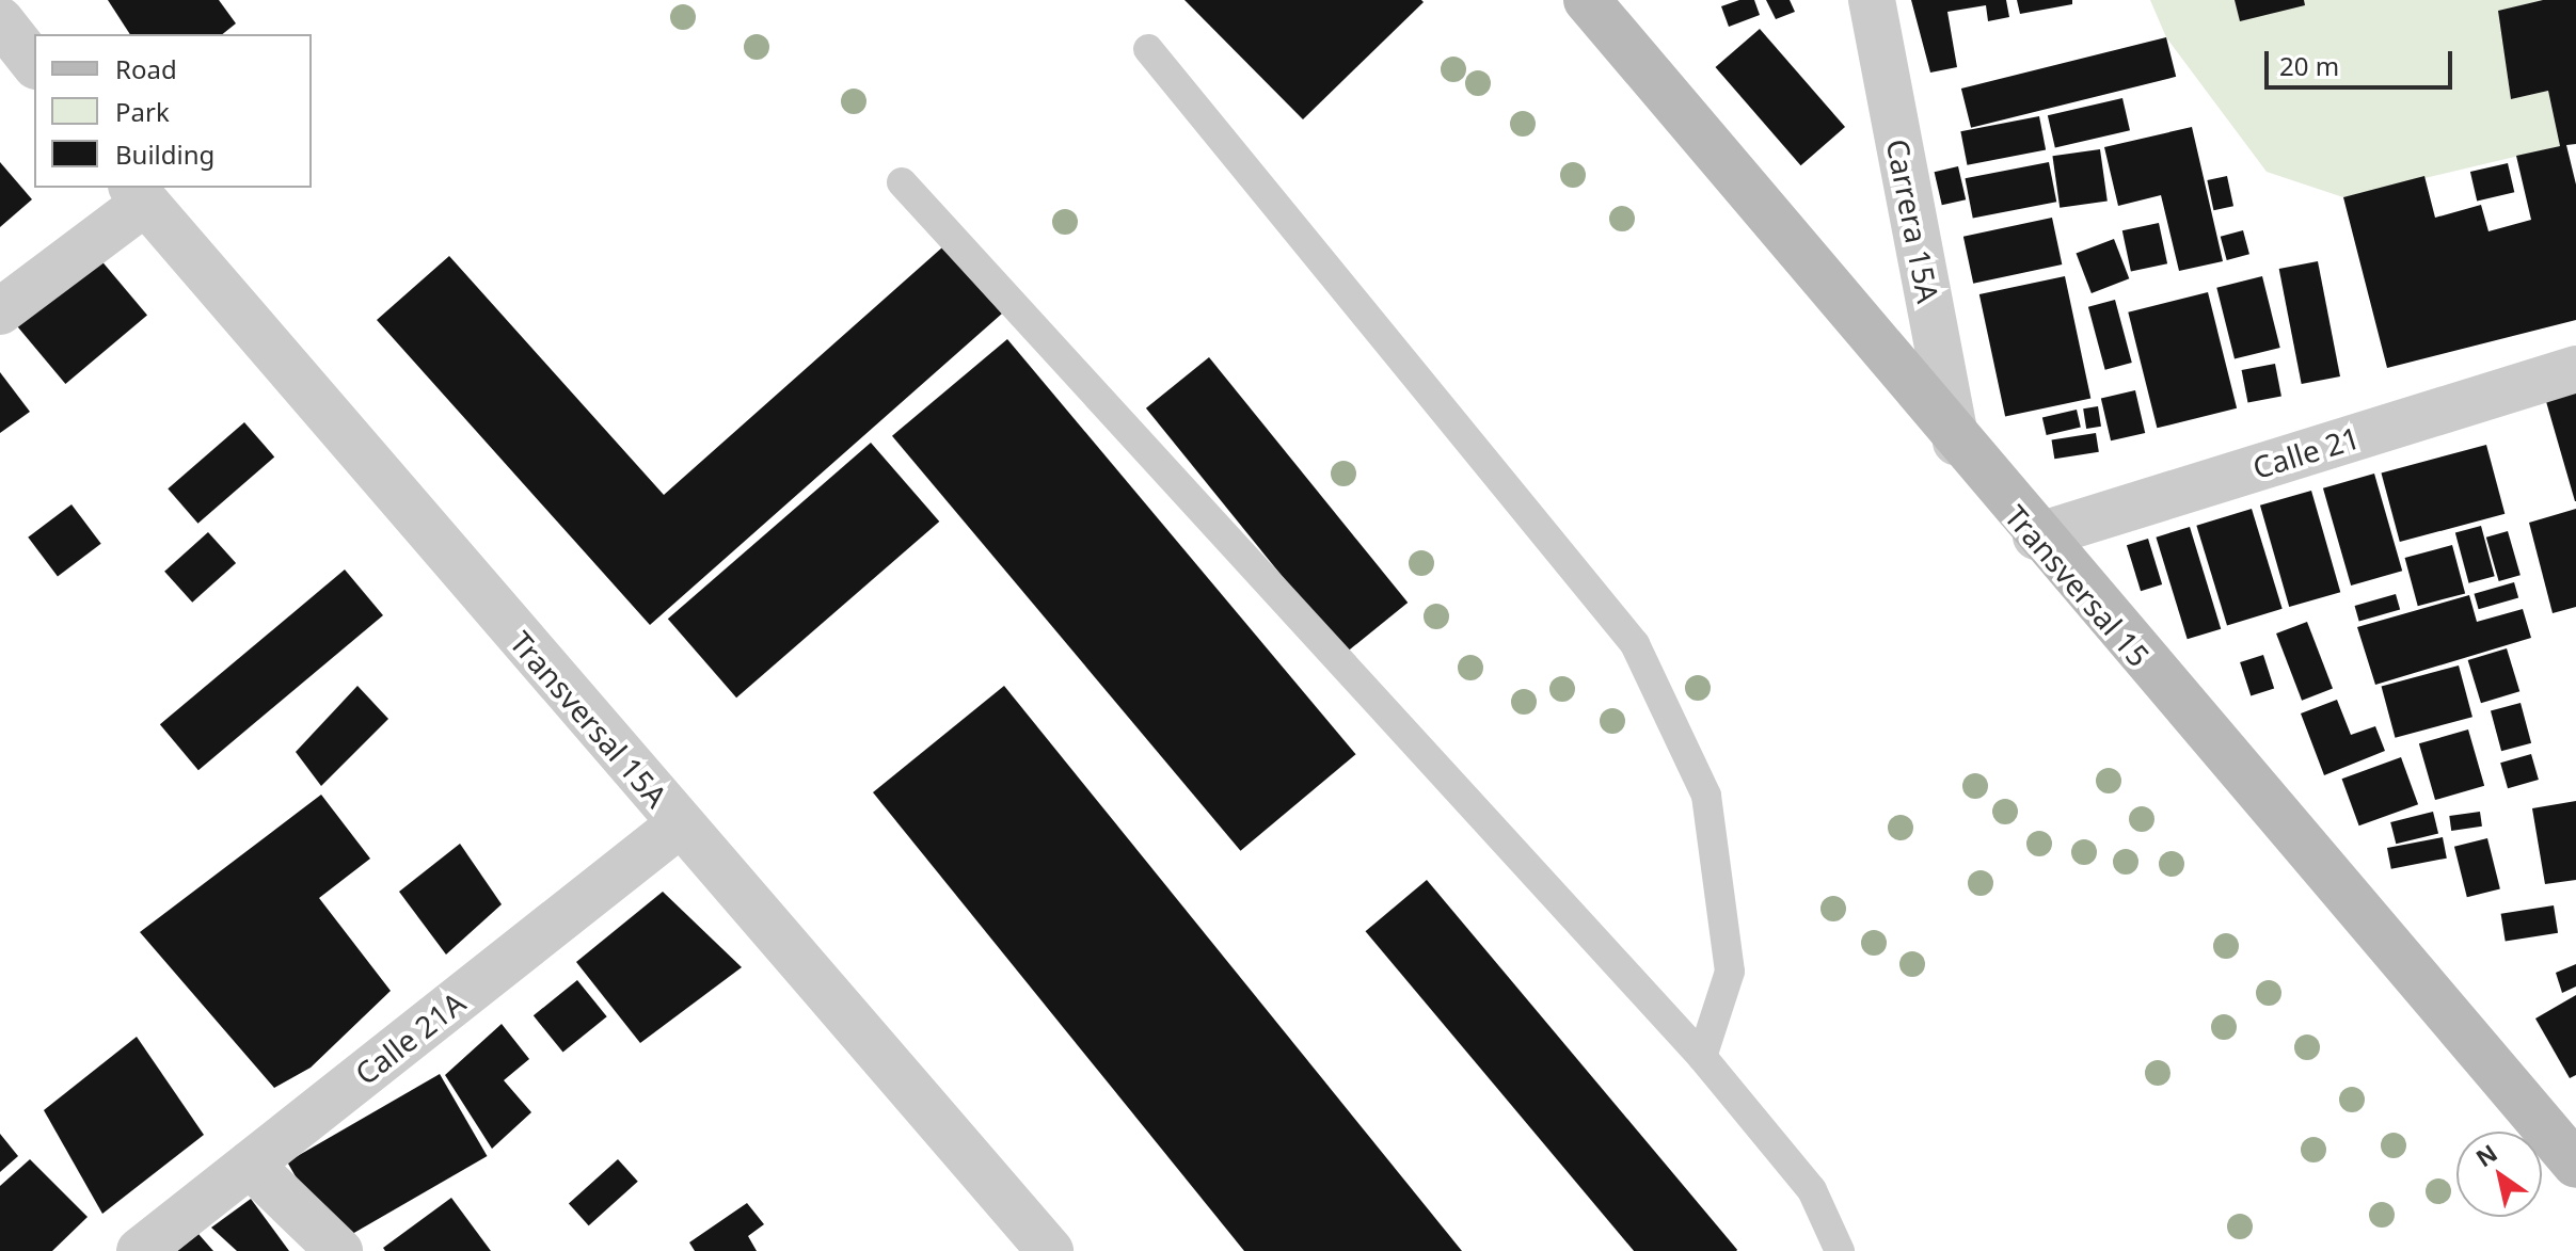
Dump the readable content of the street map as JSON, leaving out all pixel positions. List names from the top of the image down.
{
  "streets": {
    "street": [
      "Carrera 15A",
      "Calle 21",
      "Transversal 15",
      "Transversal 15A",
      "Calle 21A"
    ]
  },
  "crossings": [
    ["Carrera 15A", "Transversal 15"],
    ["Calle 21", "Transversal 15"],
    ["Transversal 15A", "Calle 21A"]
  ],
  "legend": ["Road", "Park", "Building"],
  "scale_bar": "20 m",
  "north": "top left"
}
